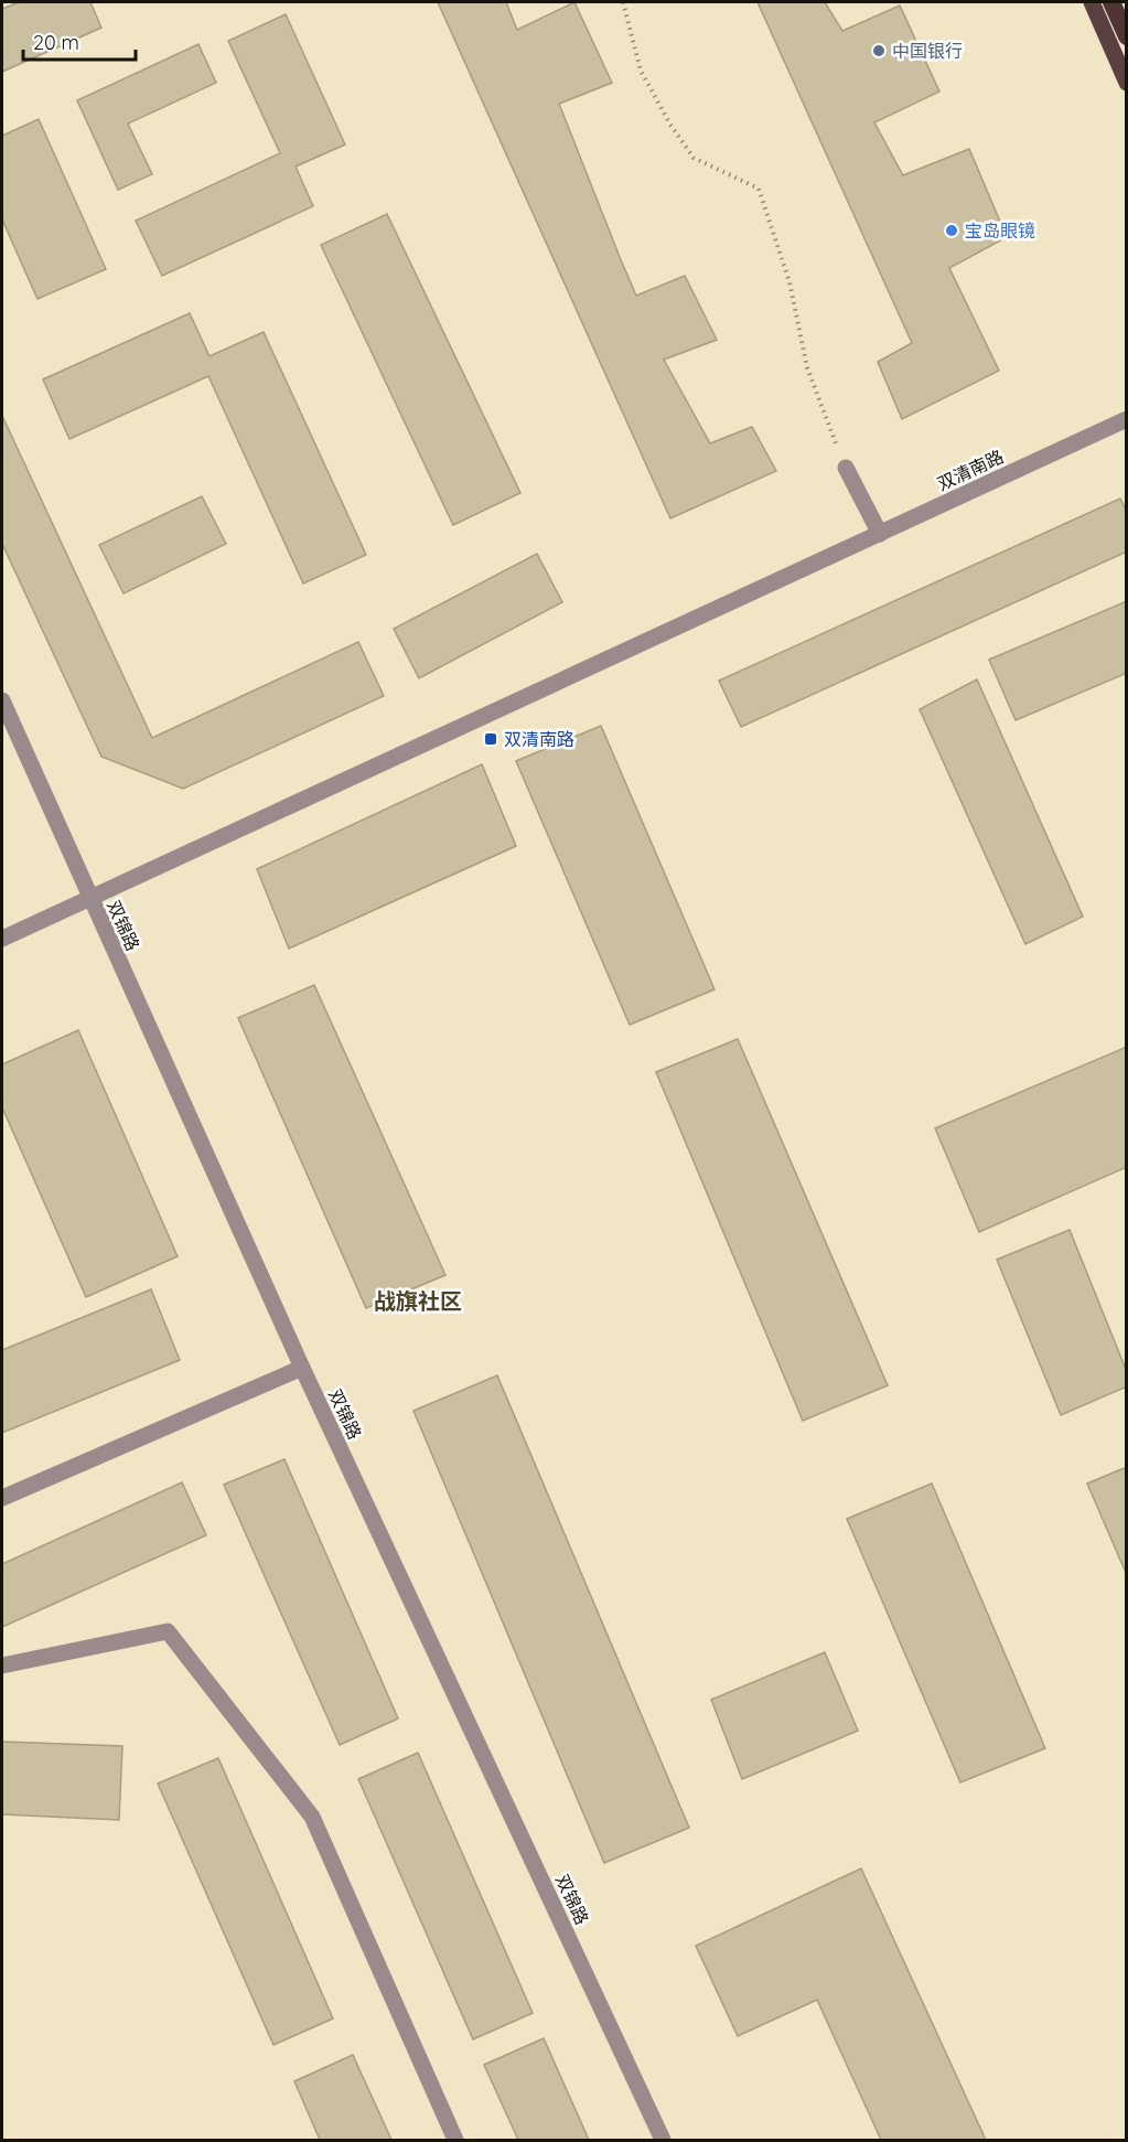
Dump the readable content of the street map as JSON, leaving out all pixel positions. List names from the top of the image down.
{
  "streets": {
    "street": ["双清南路", "双锦路"]
  },
  "crossings": [
    ["双清南路", "双锦路"]
  ],
  "districts": ["战旗社区"],
  "places": {
    "other": ["中国银行", "宝岛眼镜"],
    "transit": ["双清南路"]
  },
  "scale_bar": "20 m"
}
